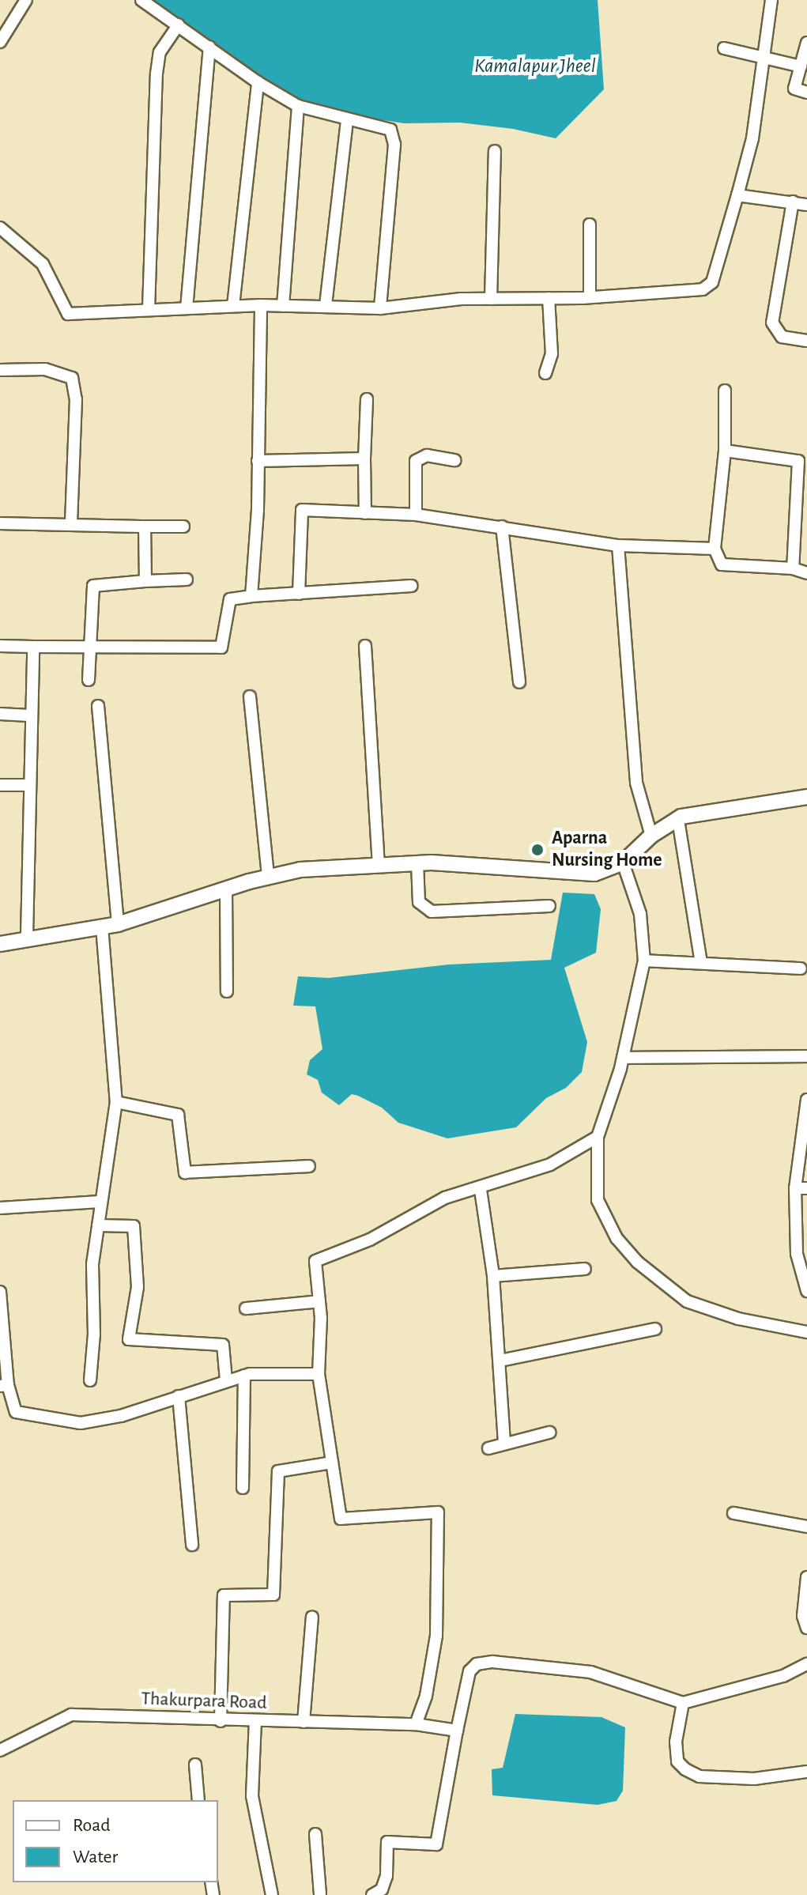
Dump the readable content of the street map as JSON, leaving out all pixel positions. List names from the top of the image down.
{
  "streets": {
    "street": ["Thakurpara Road"]
  },
  "water": ["Kamalapur Jheel"],
  "places": ["Aparna Nursing Home"],
  "legend": ["Road", "Water"]
}
